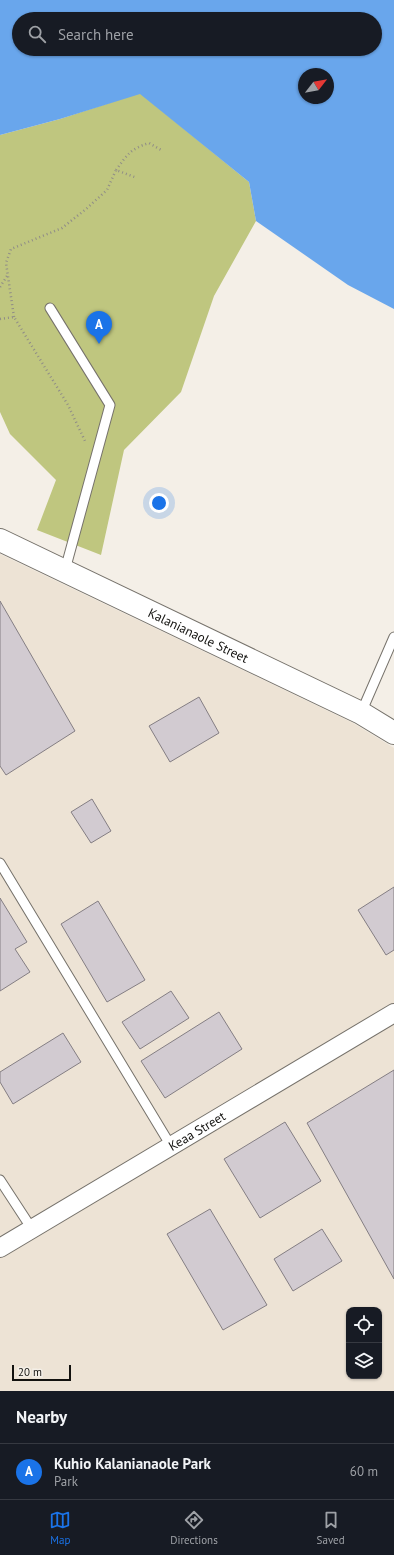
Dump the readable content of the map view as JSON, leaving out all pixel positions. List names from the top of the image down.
{
  "streets": {
    "main road": ["Kalanianaole Street"],
    "street": ["Keaa Street"]
  },
  "scale_bar": "20 m",
  "north": "top right",
  "page": {
    "search": "Search here",
    "pins": "A",
    "scale": "20 m",
    "heading": "Nearby",
    "list": [
      {
        "mark": "A",
        "name": "Kuhio Kalanianaole Park",
        "note": "Park",
        "value": "60 m"
      }
    ],
    "nav": ["Map", "Directions", "Saved"]
  }
}
